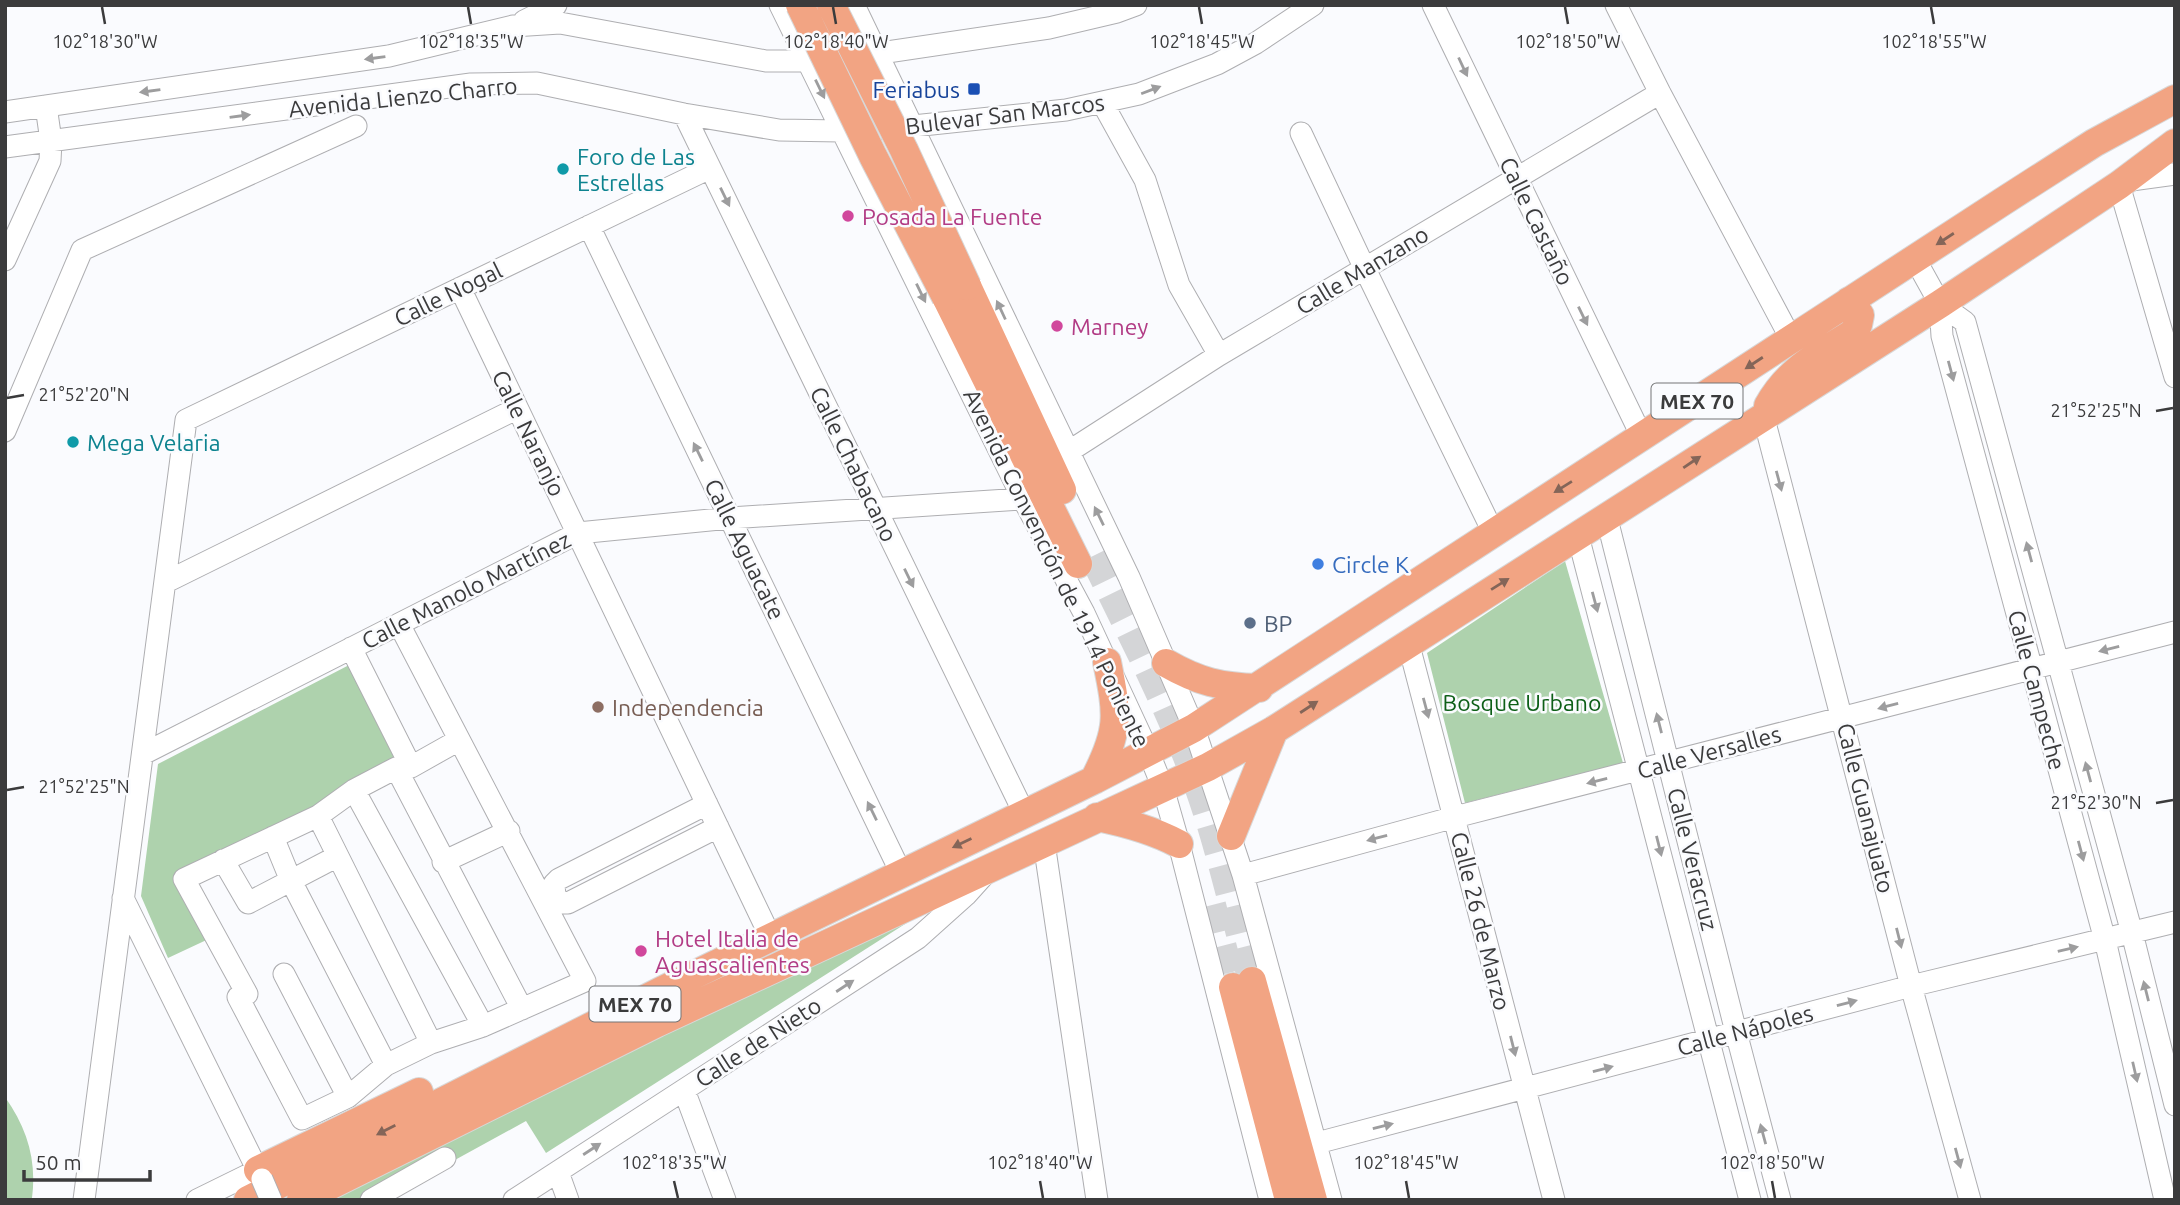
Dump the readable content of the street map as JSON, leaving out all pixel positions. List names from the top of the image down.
{
  "streets": {
    "main road": ["MEX 70", "Avenida Convención de 1914 Poniente"],
    "street": [
      "Avenida Lienzo Charro",
      "Bulevar San Marcos",
      "Calle Castaño",
      "Calle Manzano",
      "Calle Nogal",
      "Calle Naranjo",
      "Calle Chabacano",
      "Calle Aguacate",
      "Calle Manolo Martínez",
      "Calle Campeche",
      "Calle Versalles",
      "Calle Guanajuato",
      "Calle Veracruz",
      "Calle 26 de Marzo",
      "Calle Nápoles",
      "Calle de Nieto"
    ]
  },
  "crossings": [
    ["Avenida Lienzo Charro", "Bulevar San Marcos"],
    ["Avenida Lienzo Charro", "Calle Chabacano"],
    ["Avenida Lienzo Charro", "Avenida Convención de 1914 Poniente"],
    ["Bulevar San Marcos", "Avenida Convención de 1914 Poniente"],
    ["Calle Castaño", "Calle Manzano"],
    ["Calle Castaño", "MEX 70"],
    ["Calle Nogal", "Calle Naranjo"],
    ["Calle Nogal", "Calle Chabacano"],
    ["Calle Nogal", "Calle Aguacate"],
    ["MEX 70", "Calle Naranjo"],
    ["MEX 70", "Calle Chabacano"],
    ["MEX 70", "Calle Aguacate"],
    ["MEX 70", "Avenida Convención de 1914 Poniente"],
    ["MEX 70", "Calle Campeche"],
    ["MEX 70", "Calle Guanajuato"],
    ["MEX 70", "Calle Veracruz"],
    ["MEX 70", "Calle 26 de Marzo"],
    ["MEX 70", "Calle de Nieto"],
    ["Calle Naranjo", "Calle Manolo Martínez"],
    ["Calle Chabacano", "Calle Manolo Martínez"],
    ["Calle Aguacate", "Calle Manolo Martínez"],
    ["Avenida Convención de 1914 Poniente", "Calle Manolo Martínez"],
    ["Calle Campeche", "Calle Versalles"],
    ["Calle Campeche", "Calle Nápoles"],
    ["Calle Versalles", "Calle Guanajuato"],
    ["Calle Versalles", "Calle Veracruz"],
    ["Calle Versalles", "Calle 26 de Marzo"],
    ["Calle Guanajuato", "Calle Nápoles"],
    ["Calle Veracruz", "Calle Nápoles"],
    ["Calle 26 de Marzo", "Calle Nápoles"]
  ],
  "one_way": [
    "Bulevar San Marcos",
    "Calle Chabacano",
    "Calle Aguacate",
    "Calle Versalles",
    "Calle Guanajuato",
    "Calle 26 de Marzo",
    "Calle Nápoles",
    "Calle de Nieto"
  ],
  "parks": ["Bosque Urbano"],
  "places": {
    "transit": ["Feriabus"],
    "other": [
      "Foro de Las Estrellas",
      "Posada La Fuente",
      "Marney",
      "Mega Velaria",
      "Circle K",
      "BP",
      "Independencia",
      "Hotel Italia de Aguascalientes"
    ]
  },
  "scale_bar": "50 m",
  "coordinates": [
    "102°18'30\"W",
    "102°18'35\"W",
    "102°18'40\"W",
    "102°18'45\"W",
    "102°18'50\"W",
    "102°18'55\"W",
    "21°52'20\"N",
    "21°52'25\"N",
    "21°52'30\"N"
  ]
}
